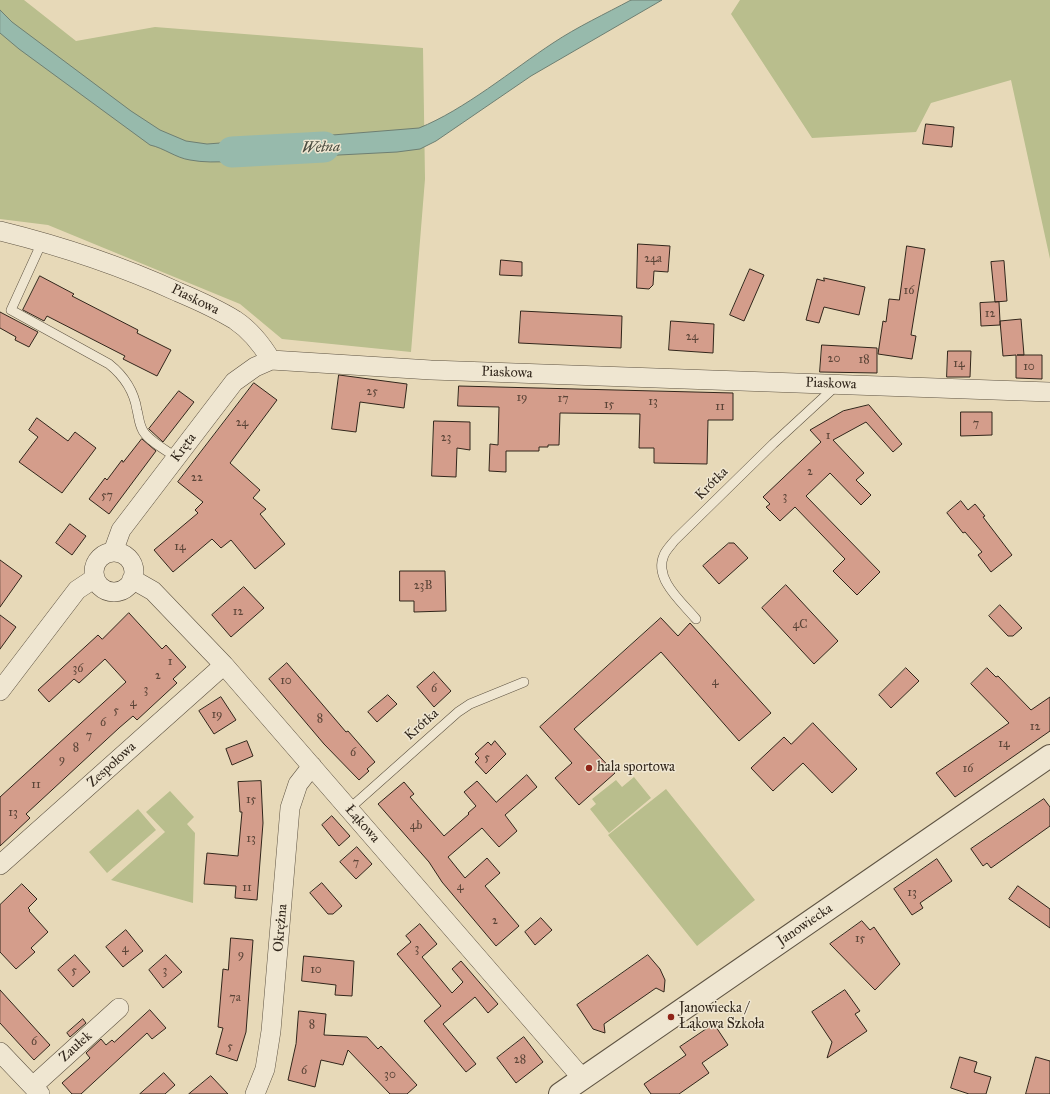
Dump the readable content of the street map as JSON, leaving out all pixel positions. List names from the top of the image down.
{
  "streets": {
    "street": [
      "Piaskowa",
      "Kręta",
      "Zespołowa",
      "Łąkowa",
      "Janowiecka",
      "Okrężna",
      "Zaułek"
    ],
    "lane": ["Krótka"]
  },
  "crossings": [
    ["Piaskowa", "Kręta"],
    ["Piaskowa", "Krótka"],
    ["Kręta", "Łąkowa"],
    ["Krótka", "Łąkowa"],
    ["Zespołowa", "Łąkowa"],
    ["Łąkowa", "Janowiecka"],
    ["Łąkowa", "Okrężna"]
  ],
  "water": ["Wełna"],
  "places": ["hala sportowa", "Janowiecka / Łąkowa Szkoła"],
  "house_numbers": [
    "24a",
    "16",
    "12",
    "24",
    "20",
    "18",
    "14",
    "10",
    "25",
    "19",
    "17",
    "13",
    "15",
    "11",
    "24",
    "7",
    "1",
    "23",
    "2",
    "22",
    "57",
    "3",
    "14",
    "23B",
    "12",
    "4C",
    "1",
    "36",
    "2",
    "10",
    "4",
    "6",
    "3",
    "4",
    "5",
    "19",
    "8",
    "6",
    "12",
    "7",
    "14",
    "8",
    "6",
    "5",
    "9",
    "16",
    "11",
    "15",
    "13",
    "4b",
    "13",
    "7",
    "4",
    "11",
    "13",
    "2",
    "15",
    "4",
    "3",
    "9",
    "10",
    "5",
    "3",
    "7a",
    "8",
    "6",
    "5",
    "28",
    "6",
    "30"
  ]
}
